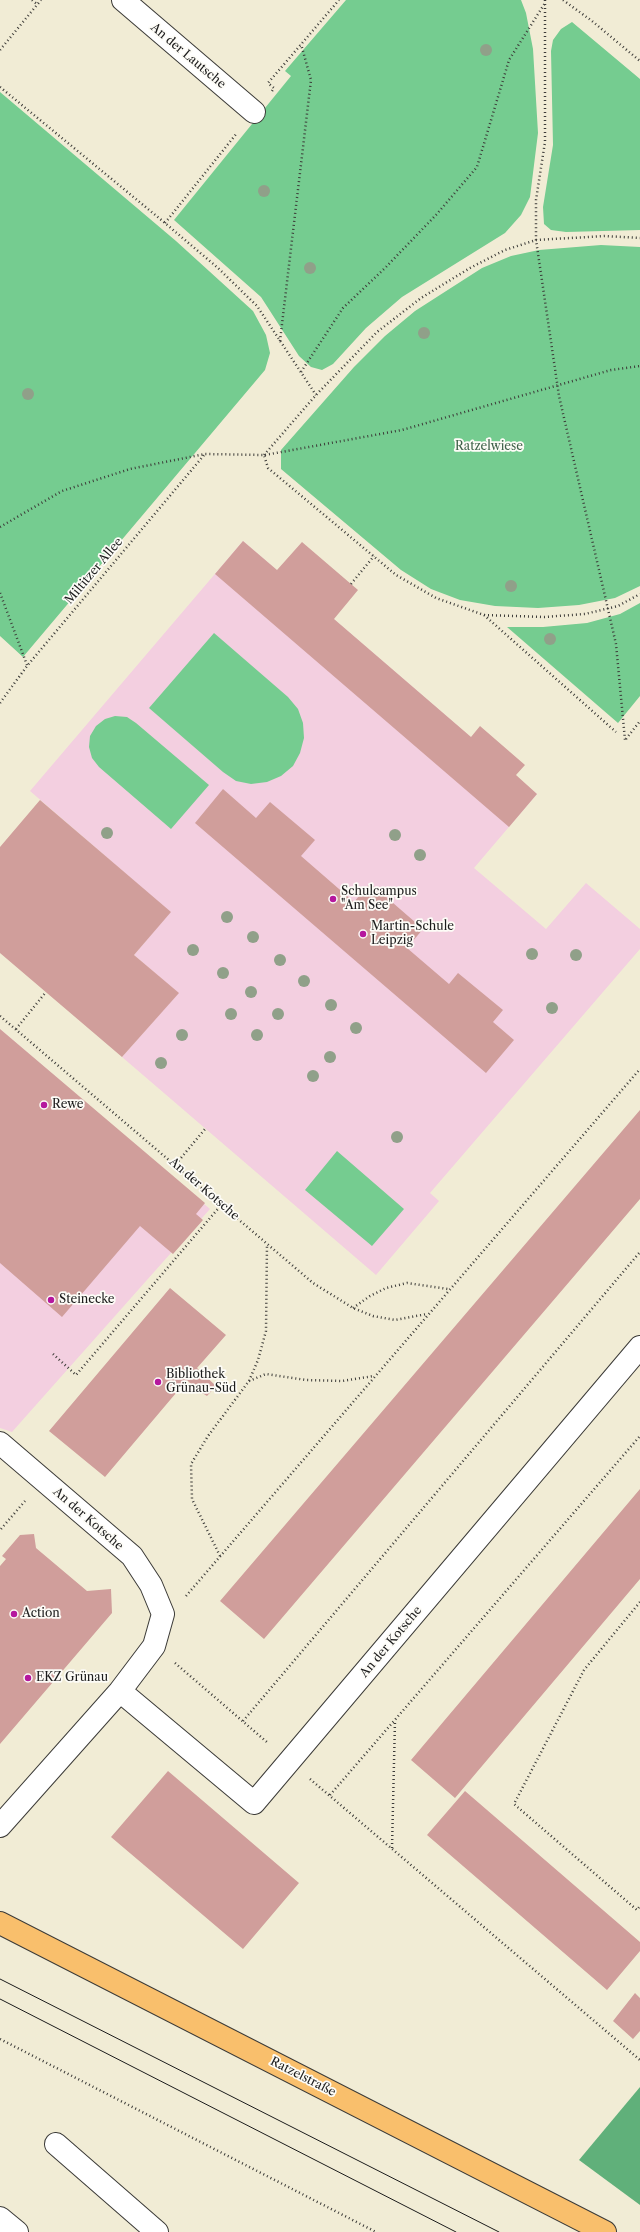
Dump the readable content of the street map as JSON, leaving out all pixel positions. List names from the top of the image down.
{
  "streets": {
    "main road": ["Ratzelstraße"],
    "street": ["An der Lautsche", "An der Kotsche"],
    "path": ["Miltitzer Allee"]
  },
  "parks": ["Ratzelwiese"],
  "places": [
    "Schulcampus \"Am See\"",
    "Martin-Schule Leipzig",
    "Rewe",
    "Steinecke",
    "Bibliothek Grünau-Süd",
    "Action",
    "EKZ Grünau"
  ]
}
